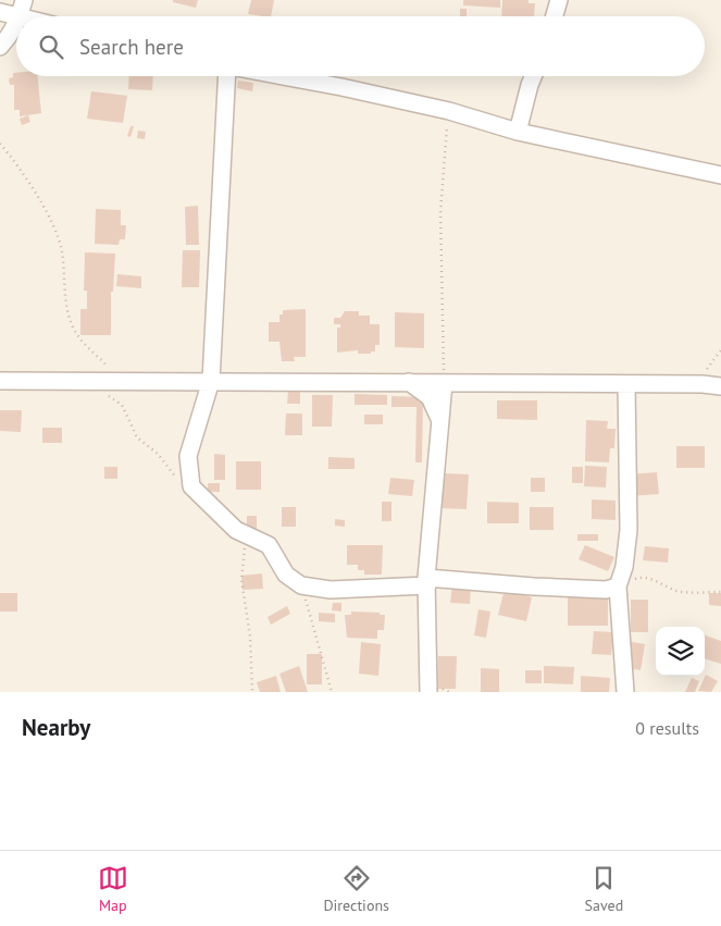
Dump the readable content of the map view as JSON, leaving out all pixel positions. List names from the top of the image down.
{
  "page": {
    "search": "Search here",
    "heading": ["Nearby", "0 results"],
    "nav": ["Map", "Directions", "Saved"]
  }
}
